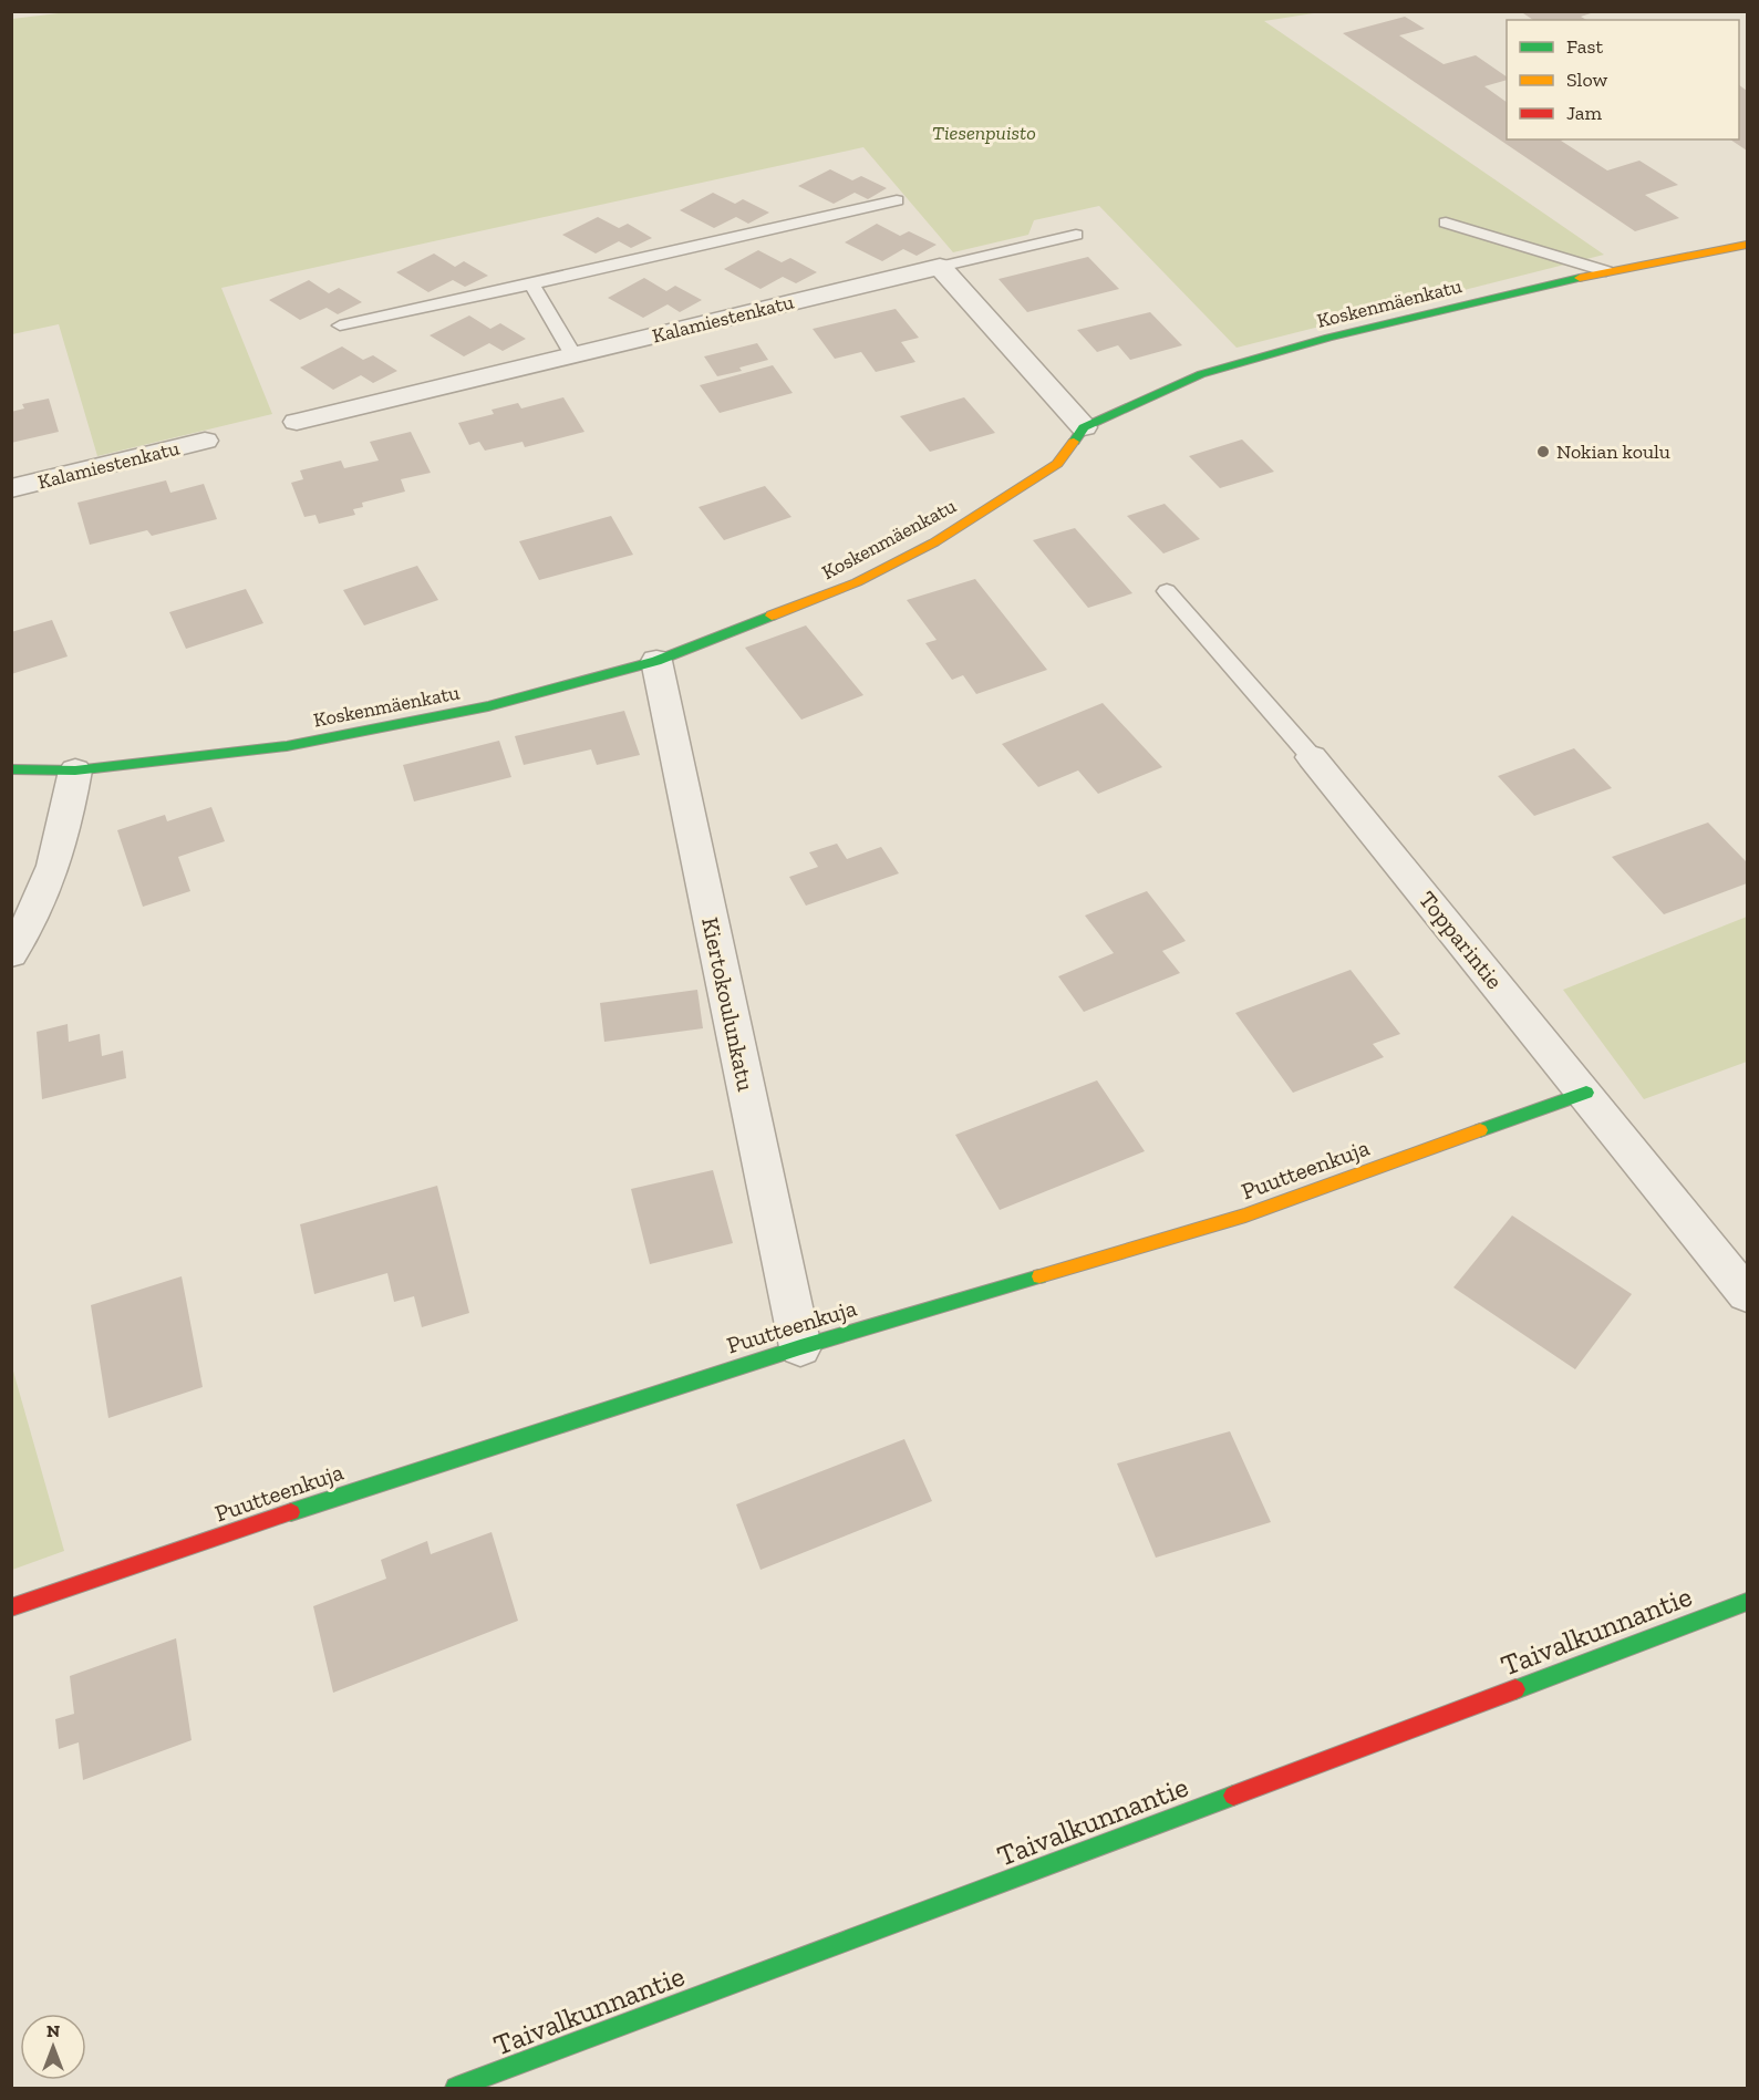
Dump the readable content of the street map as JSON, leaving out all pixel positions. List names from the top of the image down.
{
  "streets": {
    "street": [
      "Koskenmäenkatu",
      "Kalamiestenkatu",
      "Topparintie",
      "Kiertokoulunkatu",
      "Puutteenkuja",
      "Taivalkunnantie"
    ]
  },
  "crossings": [
    ["Koskenmäenkatu", "Kiertokoulunkatu"],
    ["Topparintie", "Puutteenkuja"],
    ["Kiertokoulunkatu", "Puutteenkuja"]
  ],
  "parks": ["Tiesenpuisto"],
  "places": ["Nokian koulu"],
  "legend": ["Fast", "Slow", "Jam"],
  "north": "top"
}
